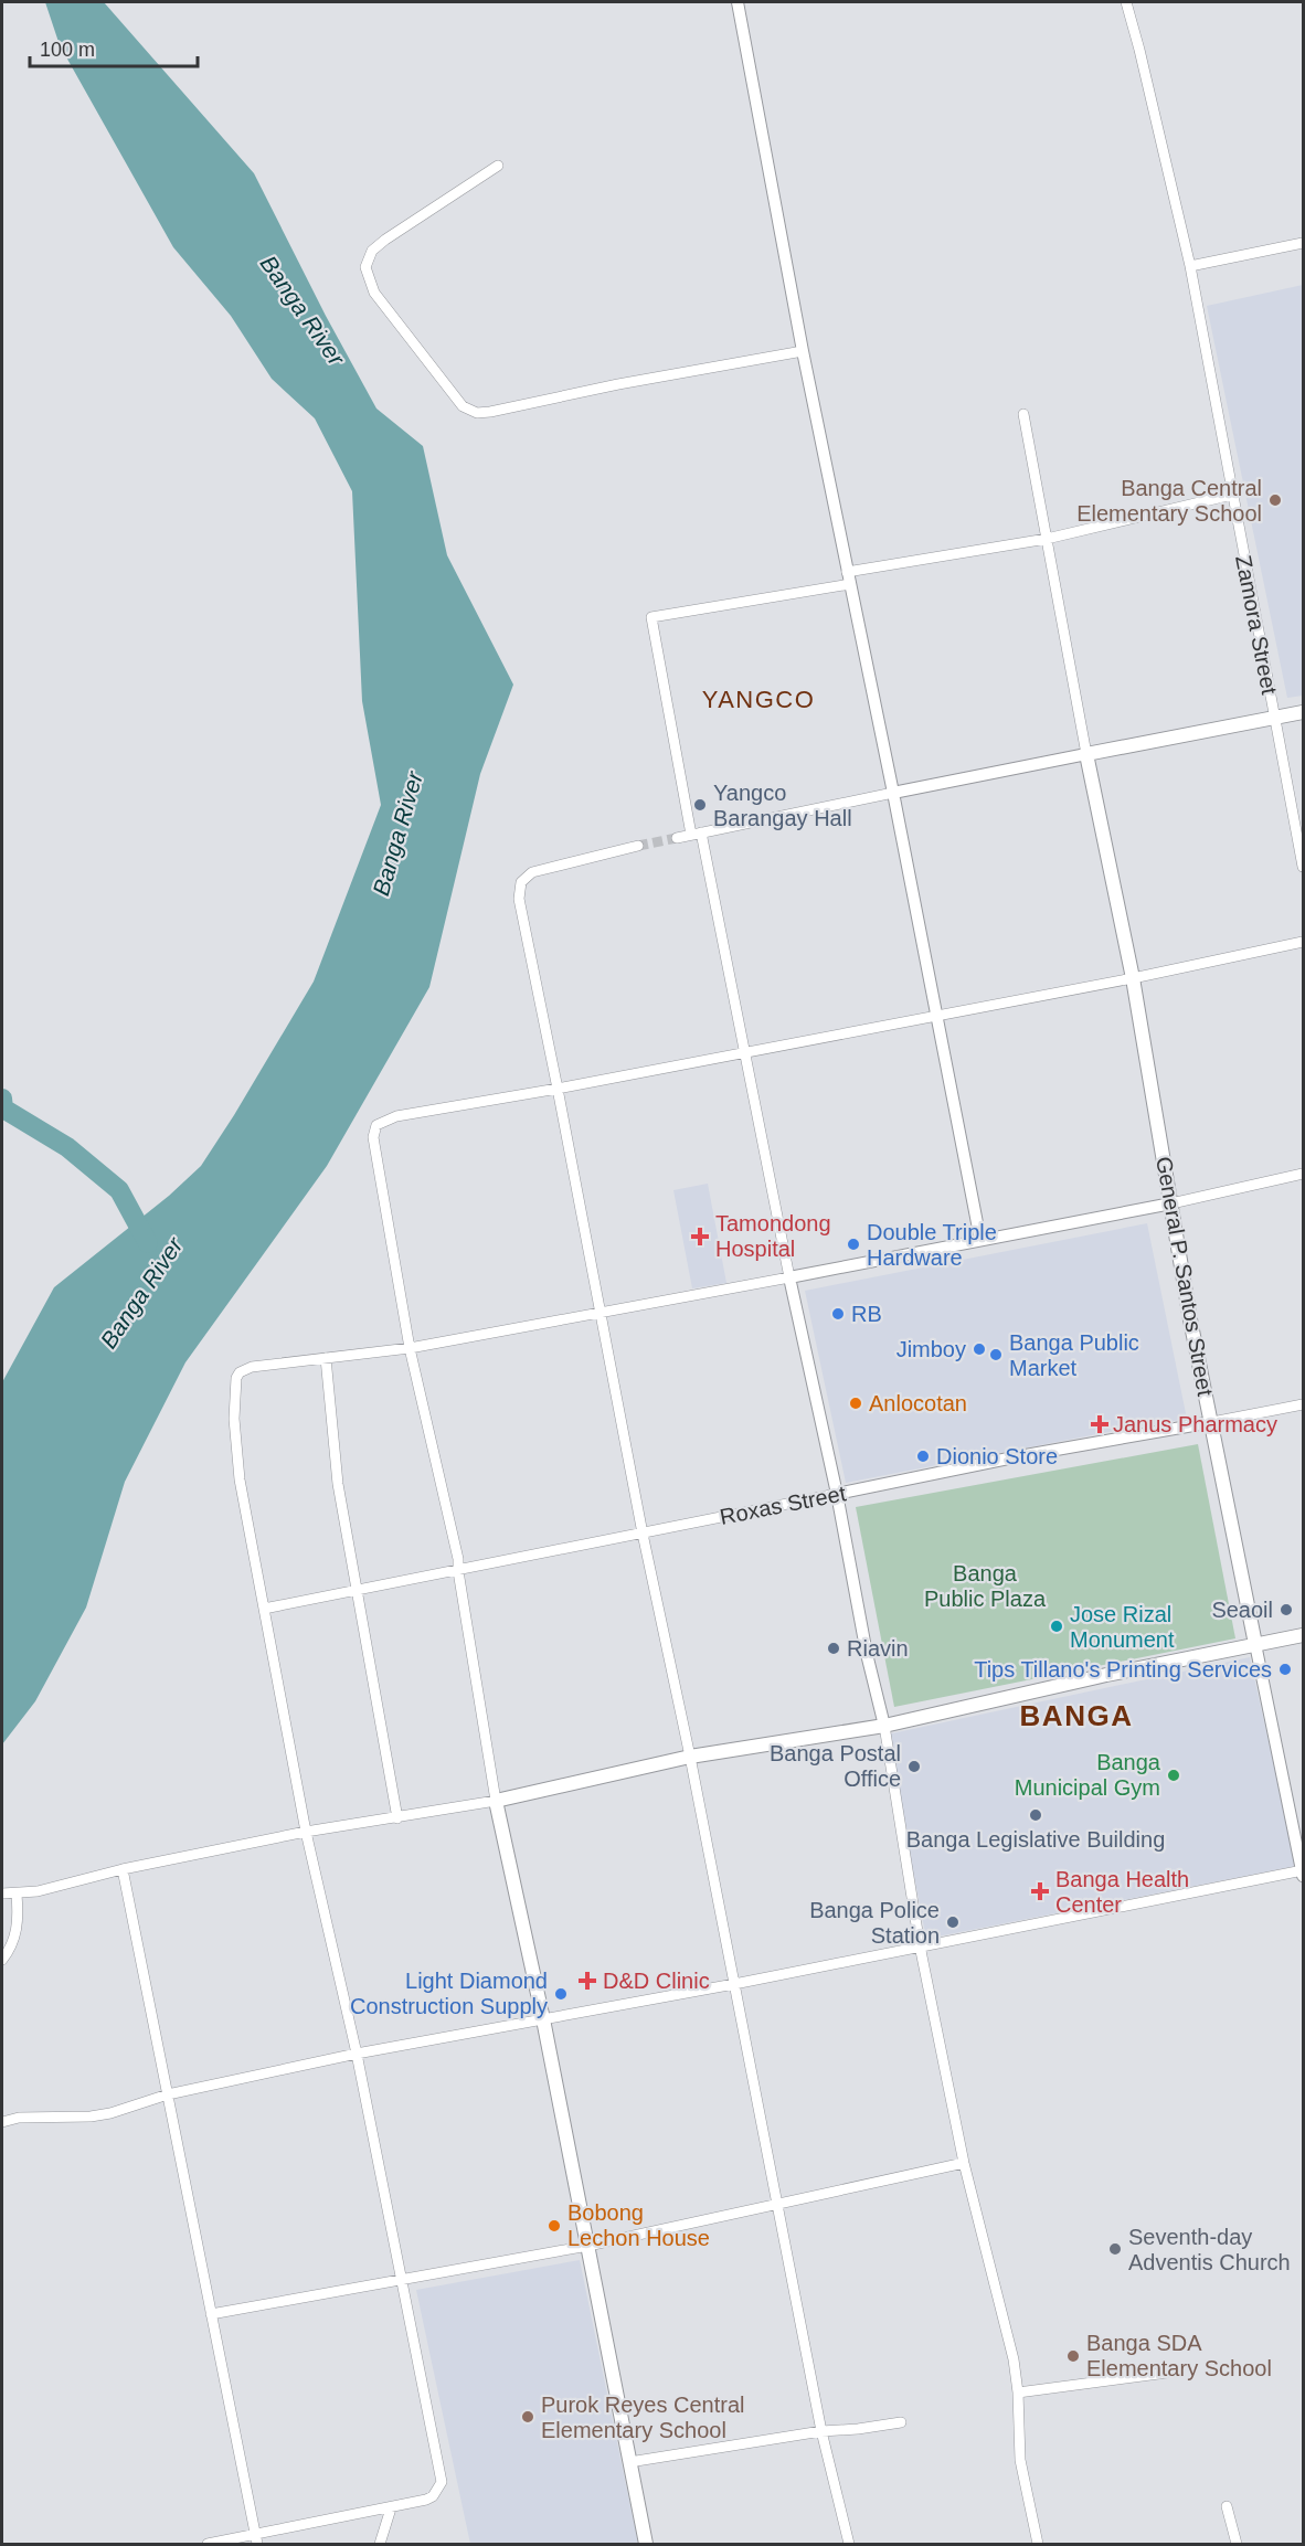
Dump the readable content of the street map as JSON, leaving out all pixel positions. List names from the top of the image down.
{
  "streets": {
    "main road": ["General P. Santos Street"],
    "street": ["Zamora Street", "Roxas Street"]
  },
  "crossings": [
    ["General P. Santos Street", "Roxas Street"]
  ],
  "districts": ["YANGCO", "BANGA"],
  "water": ["Banga River"],
  "parks": ["Banga Public Plaza"],
  "places": {
    "other": [
      "Banga Central Elementary School",
      "Yangco Barangay Hall",
      "Double Triple Hardware",
      "RB",
      "Jimboy",
      "Banga Public Market",
      "Anlocotan",
      "Dionio Store",
      "Seaoil",
      "Jose Rizal Monument",
      "Riavin",
      "Tips Tillano's Printing Services",
      "Banga Postal Office",
      "Banga Municipal Gym",
      "Banga Legislative Building",
      "Banga Police Station",
      "Light Diamond Construction Supply",
      "Bobong Lechon House",
      "Seventh-day Adventis Church",
      "Banga SDA Elementary School",
      "Purok Reyes Central Elementary School"
    ],
    "health": [
      "Tamondong Hospital",
      "Janus Pharmacy",
      "Banga Health Center",
      "D&D Clinic"
    ]
  },
  "scale_bar": "100 m"
}
